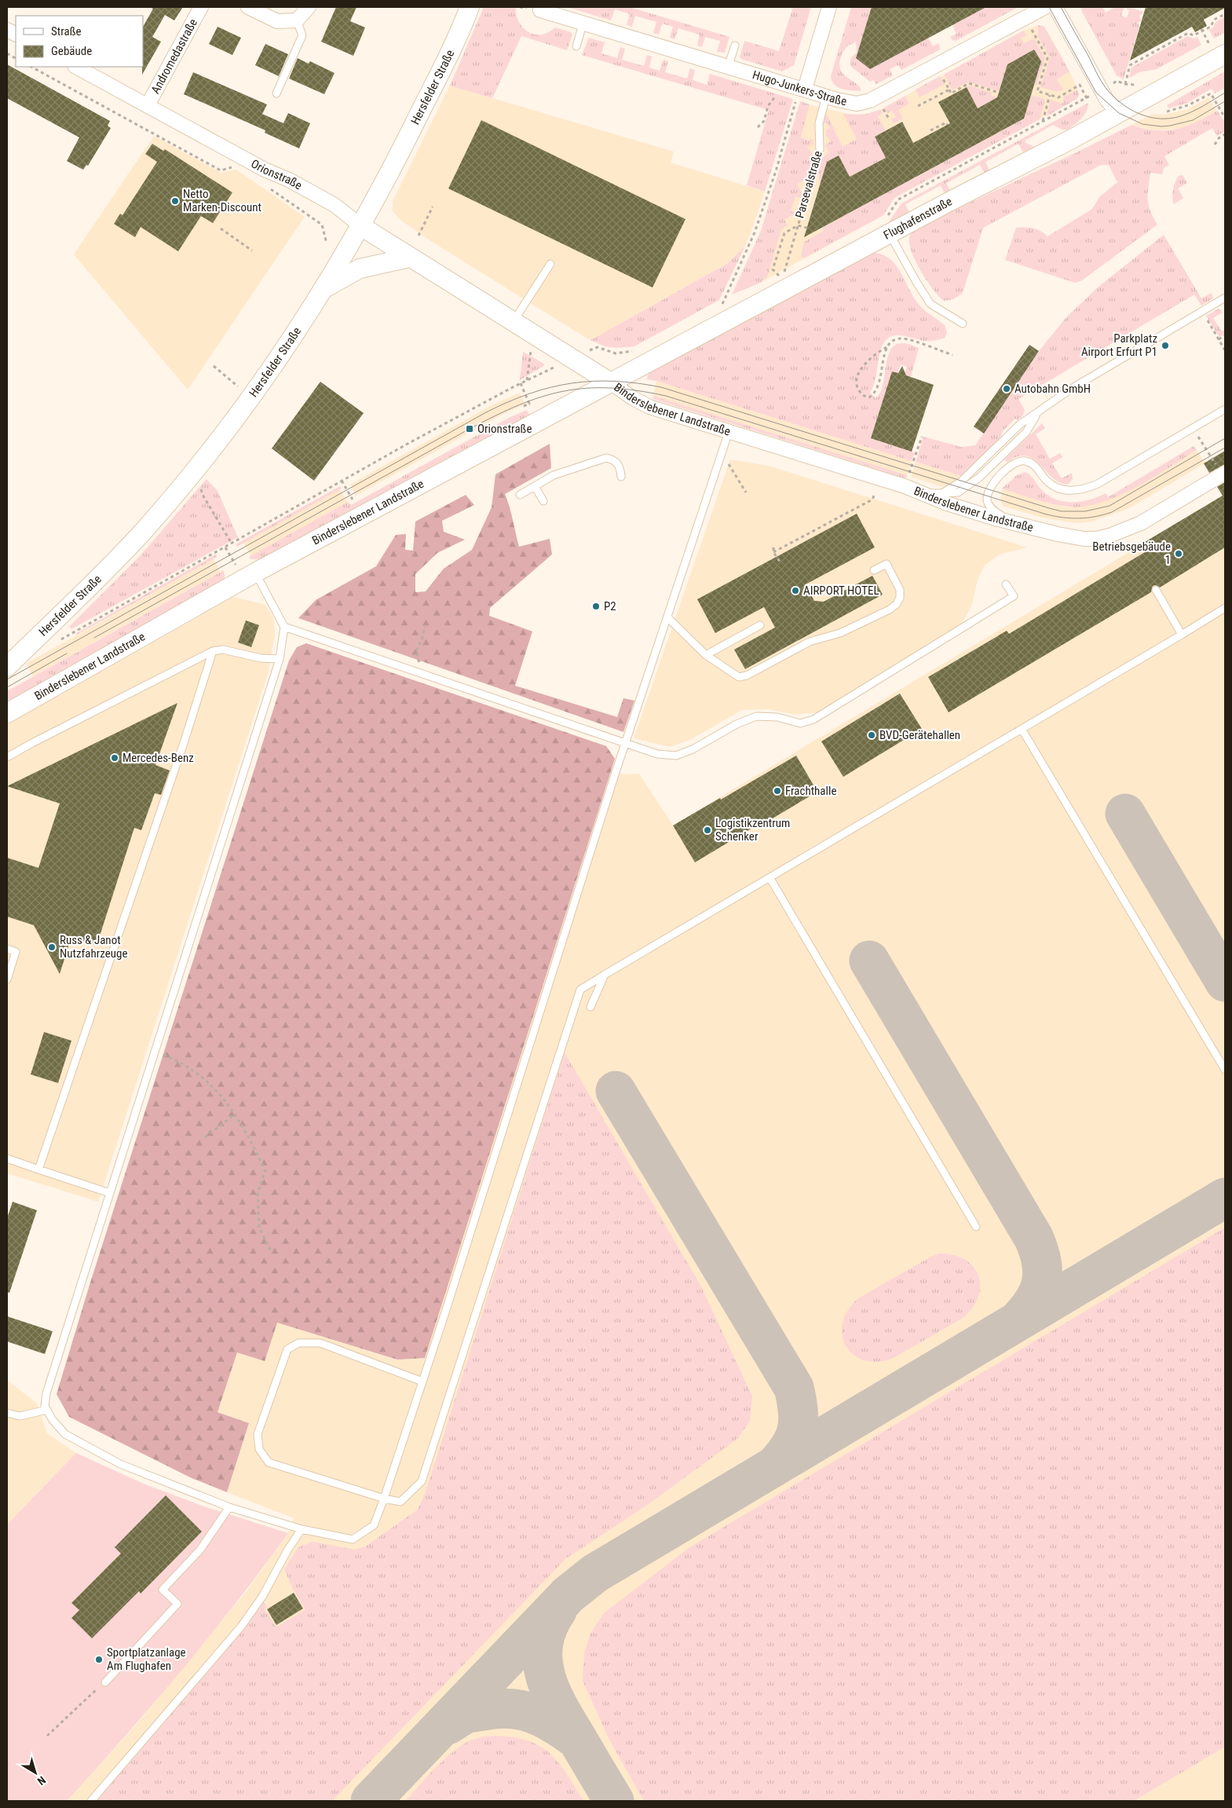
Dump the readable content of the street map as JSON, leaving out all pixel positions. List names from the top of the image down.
{
  "streets": {
    "street": [
      "Andromedastraße",
      "Hersfelder Straße",
      "Hugo-Junkers-Straße",
      "Orionstraße",
      "Flughafenstraße",
      "Binderslebener Landstraße"
    ],
    "lane": ["Parsevalstraße"]
  },
  "crossings": [
    ["Andromedastraße", "Orionstraße"],
    ["Hersfelder Straße", "Orionstraße"],
    ["Hugo-Junkers-Straße", "Parsevalstraße"],
    ["Orionstraße", "Flughafenstraße"],
    ["Orionstraße", "Binderslebener Landstraße"],
    ["Flughafenstraße", "Binderslebener Landstraße"]
  ],
  "places": {
    "other": [
      "Netto Marken-Discount",
      "Parkplatz Airport Erfurt P1",
      "Autobahn GmbH",
      "Betriebsgebäude 1",
      "AIRPORT HOTEL",
      "P2",
      "BVD-Gerätehallen",
      "Mercedes-Benz",
      "Frachthalle",
      "Logistikzentrum Schenker",
      "Russ & Janot Nutzfahrzeuge",
      "Sportplatzanlage Am Flughafen"
    ],
    "transit": ["Orionstraße"]
  },
  "legend": ["Straße", "Gebäude"],
  "north": "bottom right"
}
